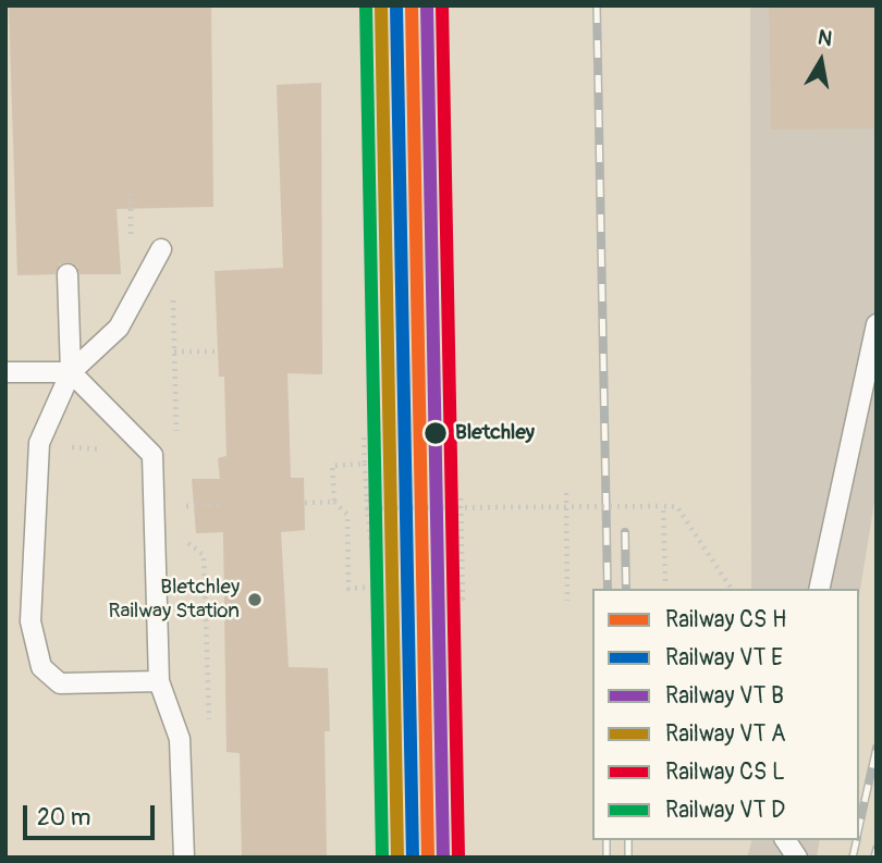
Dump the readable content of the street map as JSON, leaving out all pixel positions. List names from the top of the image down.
{
  "places": ["Bletchley", "Bletchley Railway Station"],
  "legend": [
    "Railway CS H",
    "Railway VT E",
    "Railway VT B",
    "Railway VT A",
    "Railway CS L",
    "Railway VT D"
  ],
  "scale_bar": "20 m",
  "north": "top"
}
